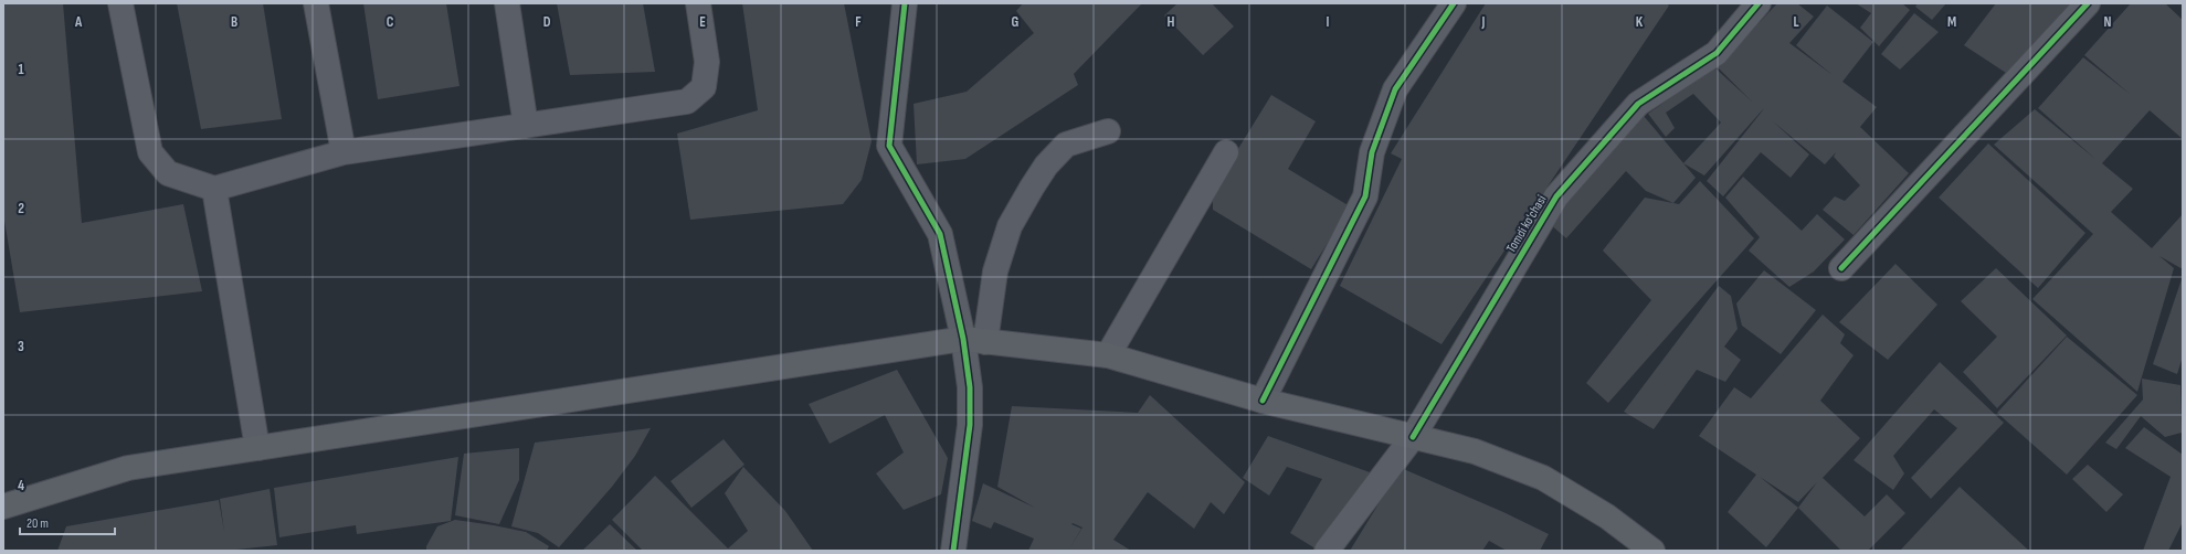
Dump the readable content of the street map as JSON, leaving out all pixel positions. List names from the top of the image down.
{
  "streets": {
    "street": ["Tomdi ko'chasi"]
  },
  "scale_bar": "20 m",
  "grid": {
    "columns": [
      "A",
      "B",
      "C",
      "D",
      "E",
      "F",
      "G",
      "H",
      "I",
      "J",
      "K",
      "L",
      "M",
      "N"
    ],
    "rows": [
      "1",
      "2",
      "3",
      "4"
    ]
  }
}
